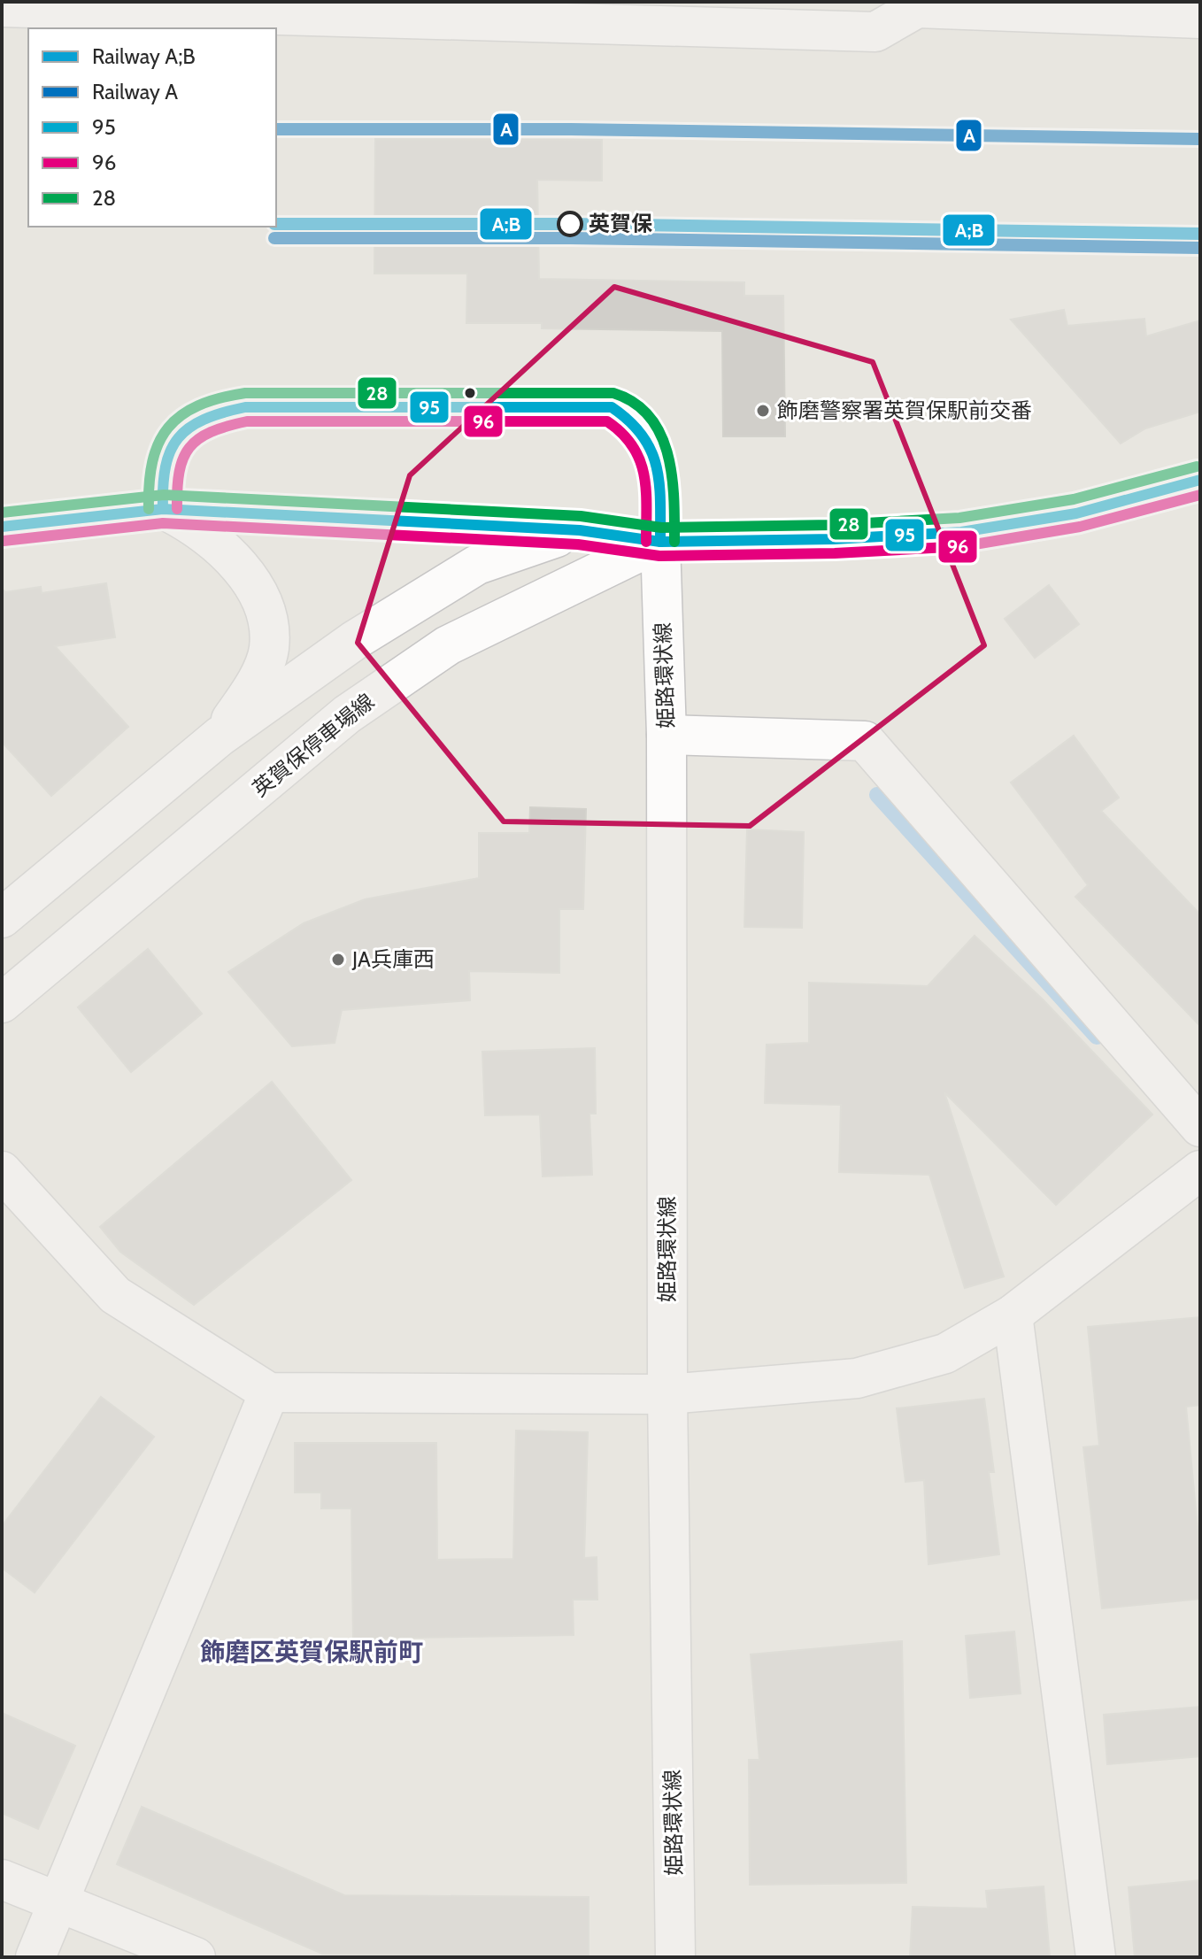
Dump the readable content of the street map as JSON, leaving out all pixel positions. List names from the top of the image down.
{
  "streets": {
    "street": ["姫路環状線", "英賀保停車場線"]
  },
  "crossings": [
    ["姫路環状線", "英賀保停車場線"]
  ],
  "districts": ["飾磨区英賀保駅前町"],
  "places": ["英賀保", "飾磨警察署英賀保駅前交番", "JA兵庫西"],
  "lines": [
    "rail line A",
    "rail line A;B",
    "transit line 28",
    "transit line 95",
    "transit line 96"
  ],
  "legend": [
    "Railway A;B",
    "Railway A",
    "95",
    "96",
    "28"
  ]
}
